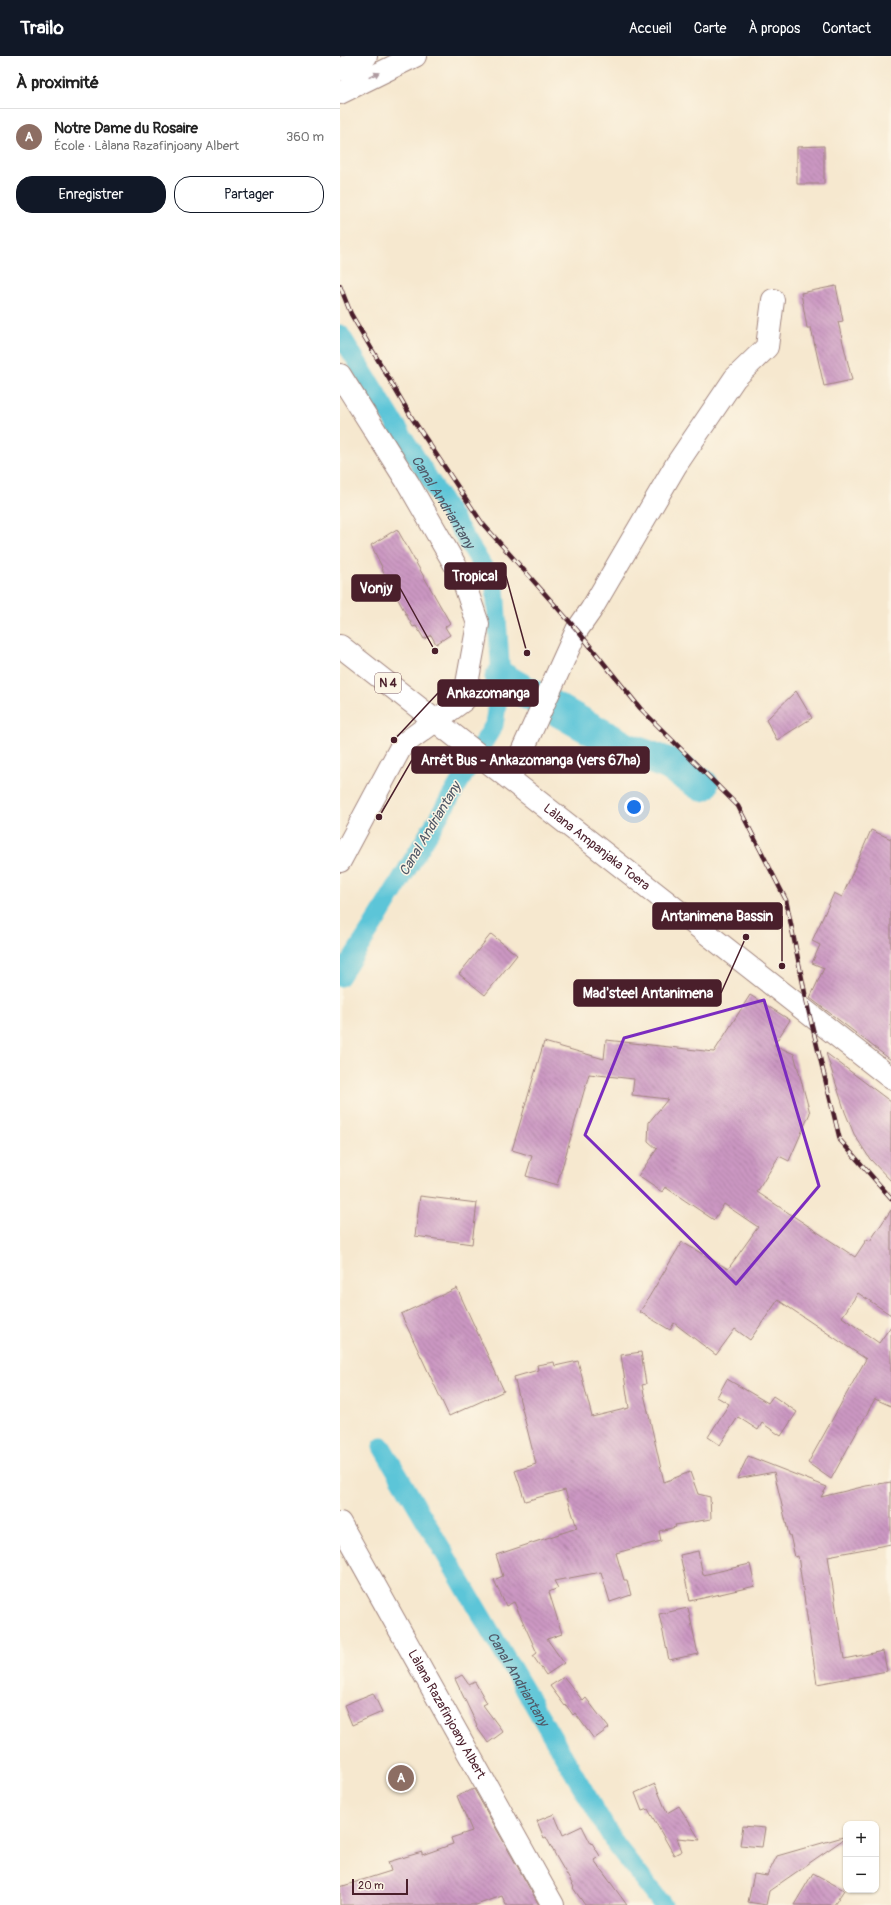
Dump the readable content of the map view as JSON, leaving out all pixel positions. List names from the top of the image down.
{
  "streets": {
    "street": ["N 4", "Làlana Ampanjaka Toera", "Làlana Razafinjoany Albert"]
  },
  "crossings": [
    ["N 4", "Làlana Ampanjaka Toera"]
  ],
  "water": ["Canal Andriantany"],
  "places": [
    "Vonjy",
    "Tropical",
    "Ankazomanga",
    "Arrêt Bus - Ankazomanga (vers 67ha)",
    "Mad'steel Antanimena",
    "Antanimena Bassin"
  ],
  "scale_bar": "20 m",
  "page": {
    "header": "Trailo",
    "nav": [
      "Accueil",
      "Carte",
      "À propos",
      "Contact"
    ],
    "heading": "À proximité",
    "list": [
      {
        "mark": "A",
        "name": "Notre Dame du Rosaire",
        "note": "École · Làlana Razafinjoany Albert",
        "value": "360 m"
      }
    ],
    "buttons": ["Enregistrer", "Partager"],
    "pins": "A",
    "map_buttons": ["+", "−"],
    "scale": "20 m"
  }
}
